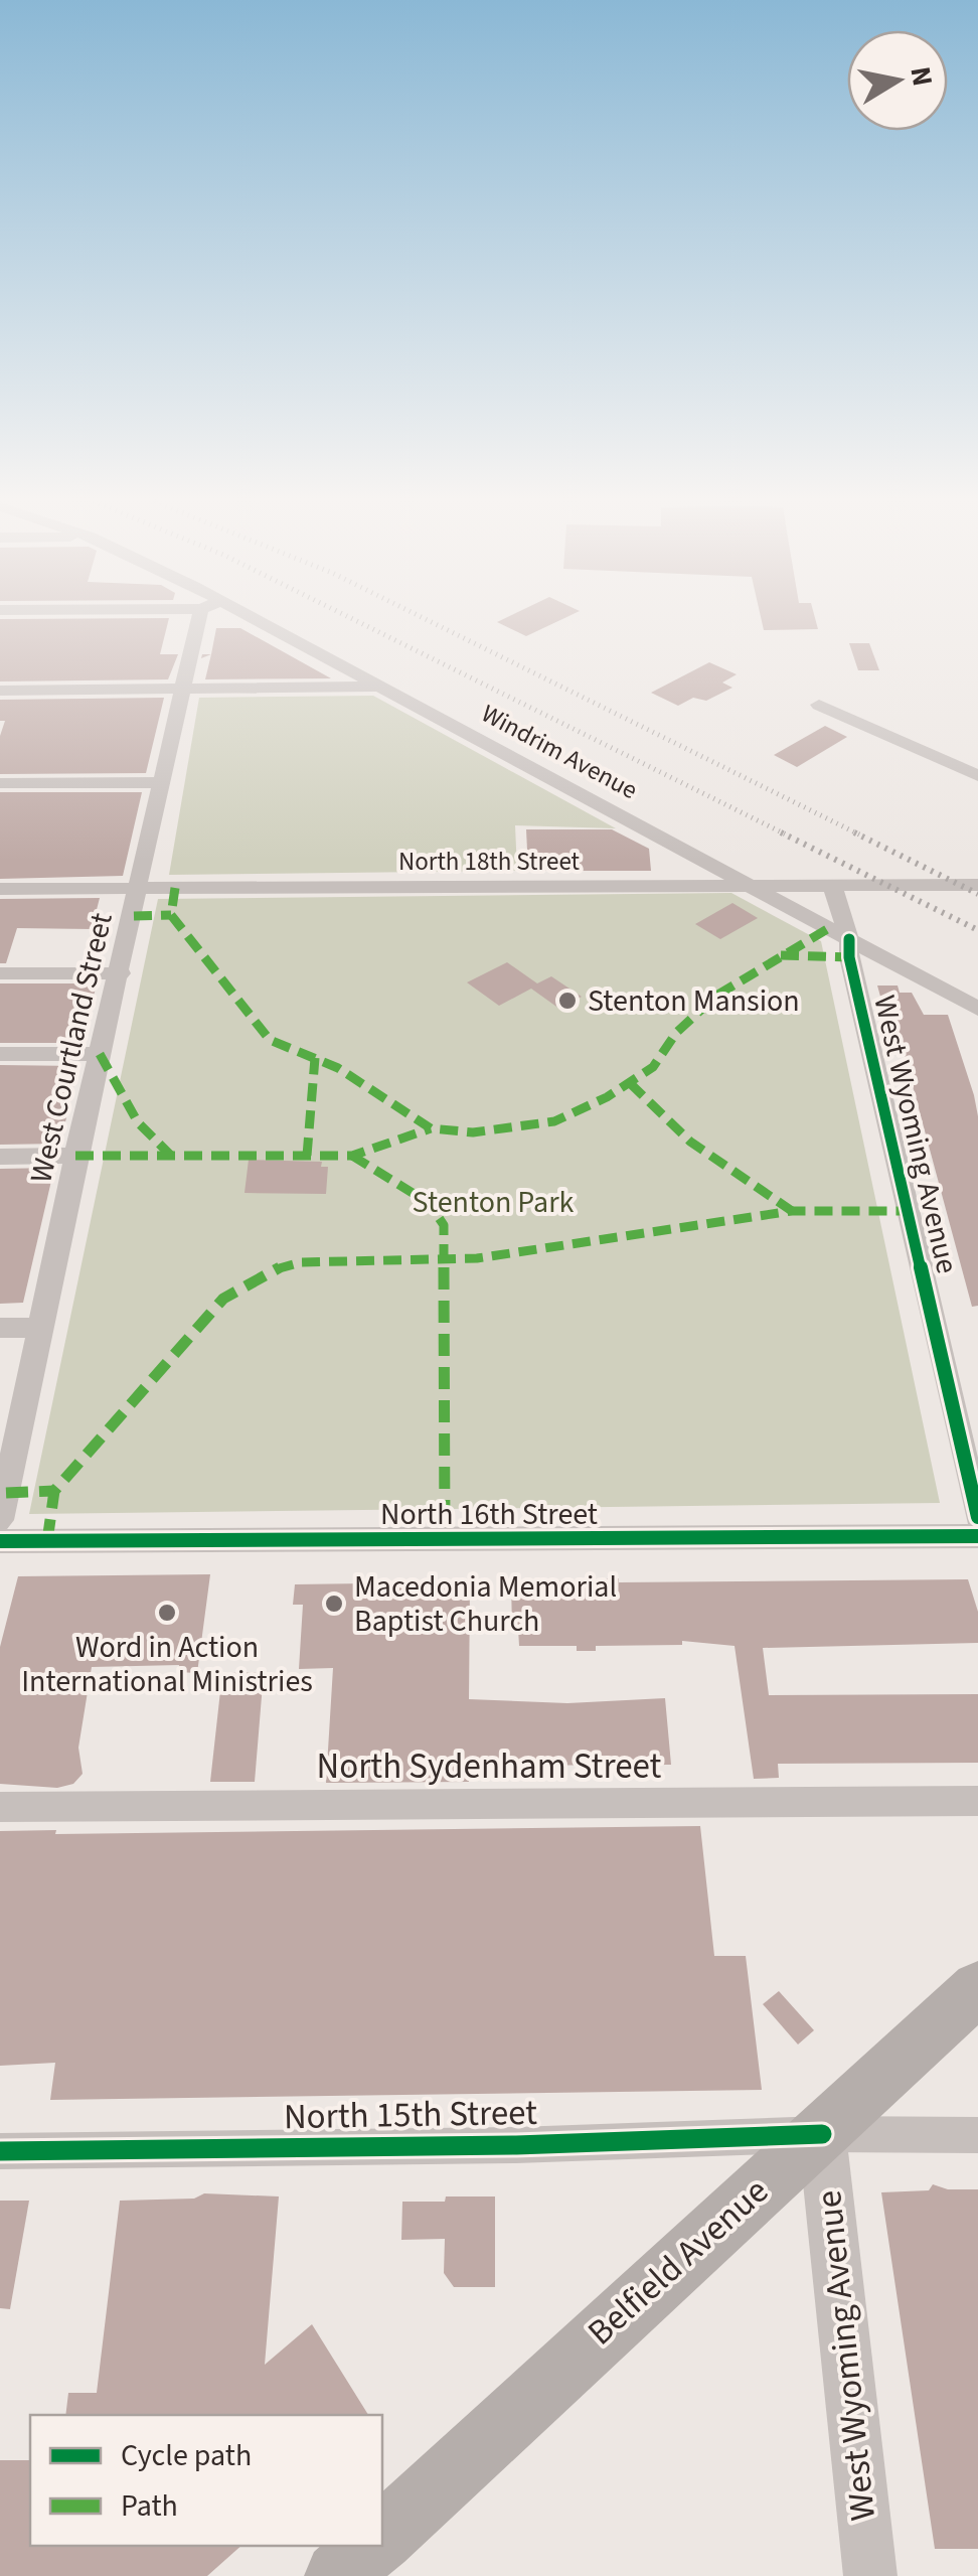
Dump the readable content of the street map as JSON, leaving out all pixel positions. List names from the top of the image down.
{
  "streets": {
    "main road": ["Belfield Avenue"],
    "street": [
      "Windrim Avenue",
      "North 18th Street",
      "West Courtland Street",
      "West Wyoming Avenue",
      "North 16th Street",
      "North Sydenham Street",
      "North 15th Street"
    ]
  },
  "crossings": [
    ["Windrim Avenue", "North 18th Street"],
    ["Windrim Avenue", "West Wyoming Avenue"],
    ["North 18th Street", "West Courtland Street"],
    ["North 18th Street", "West Wyoming Avenue"],
    ["West Wyoming Avenue", "North 15th Street"],
    ["West Wyoming Avenue", "Belfield Avenue"],
    ["North 15th Street", "Belfield Avenue"]
  ],
  "parks": ["Stenton Park"],
  "places": ["Stenton Mansion", "Macedonia Memorial Baptist Church", "Word in Action International Ministries"],
  "legend": ["Cycle path", "Path"],
  "north": "right"
}
